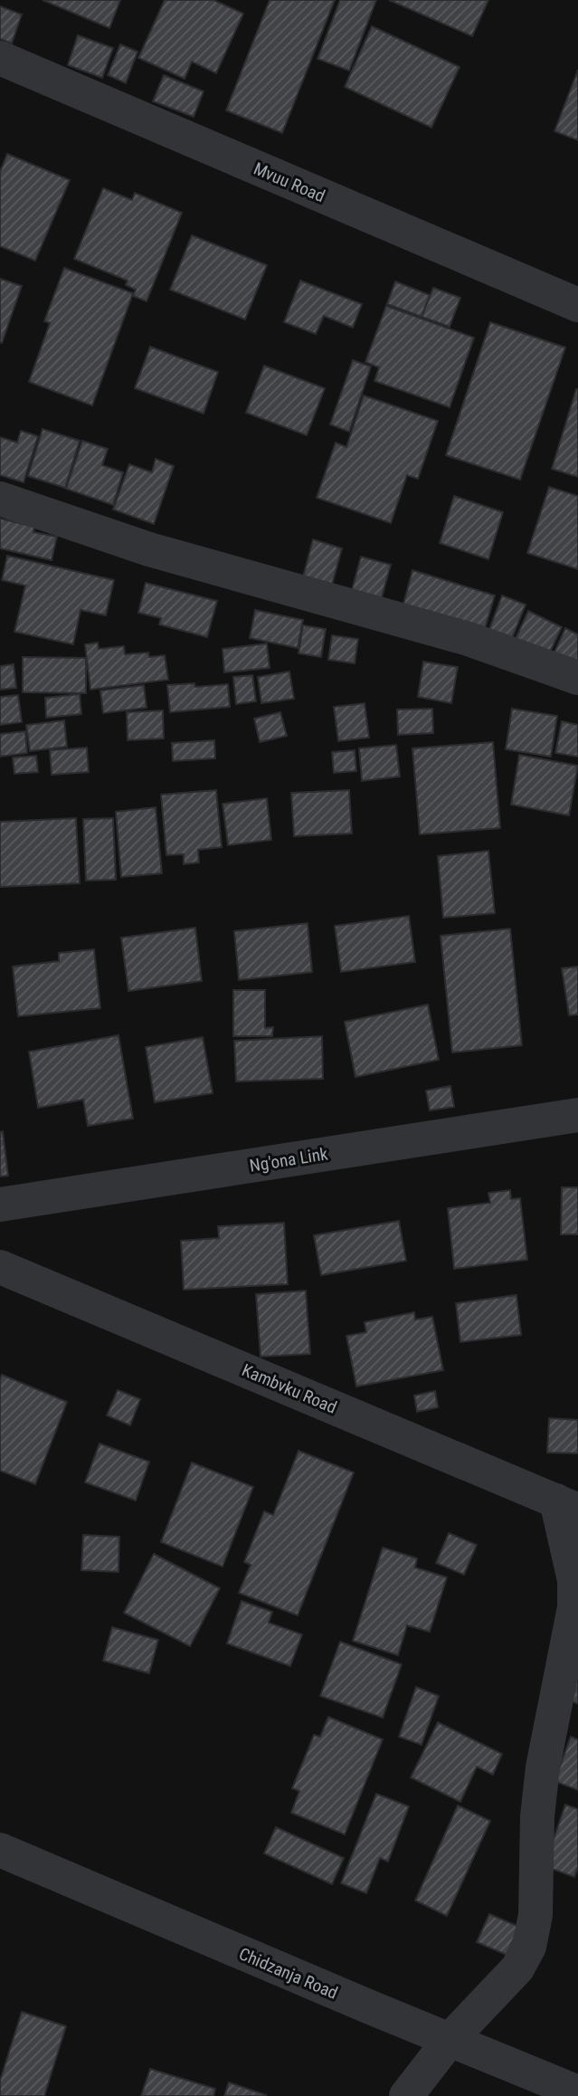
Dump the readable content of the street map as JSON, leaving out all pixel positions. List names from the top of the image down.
{
  "streets": {
    "street": [
      "Mvuu Road",
      "Ng'ona Link",
      "Kambvku Road",
      "Chidzanja Road"
    ]
  }
}
